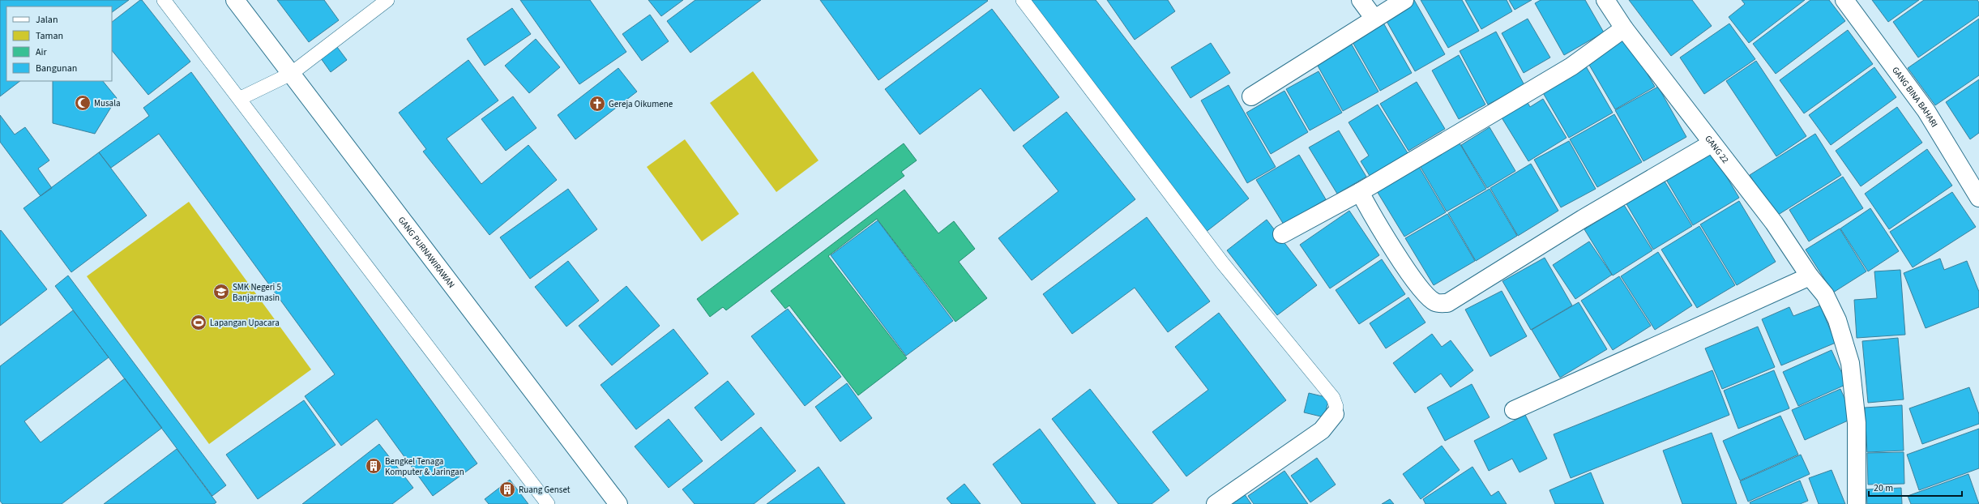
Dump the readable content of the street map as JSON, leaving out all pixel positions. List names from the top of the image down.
{
  "streets": {
    "street": ["GANG BINA BAHARI", "GANG 22", "GANG PURNAWIRAWAN"]
  },
  "places": {
    "mosque": ["Musala"],
    "church": ["Gereja Oikumene"],
    "school or university": ["SMK Negeri 5 Banjarmasin"],
    "sports": ["Lapangan Upacara"],
    "building": ["Bengkel Tenaga Komputer & Jaringan", "Ruang Genset"]
  },
  "legend": [
    "Jalan",
    "Taman",
    "Air",
    "Bangunan"
  ],
  "scale_bar": "20 m"
}
